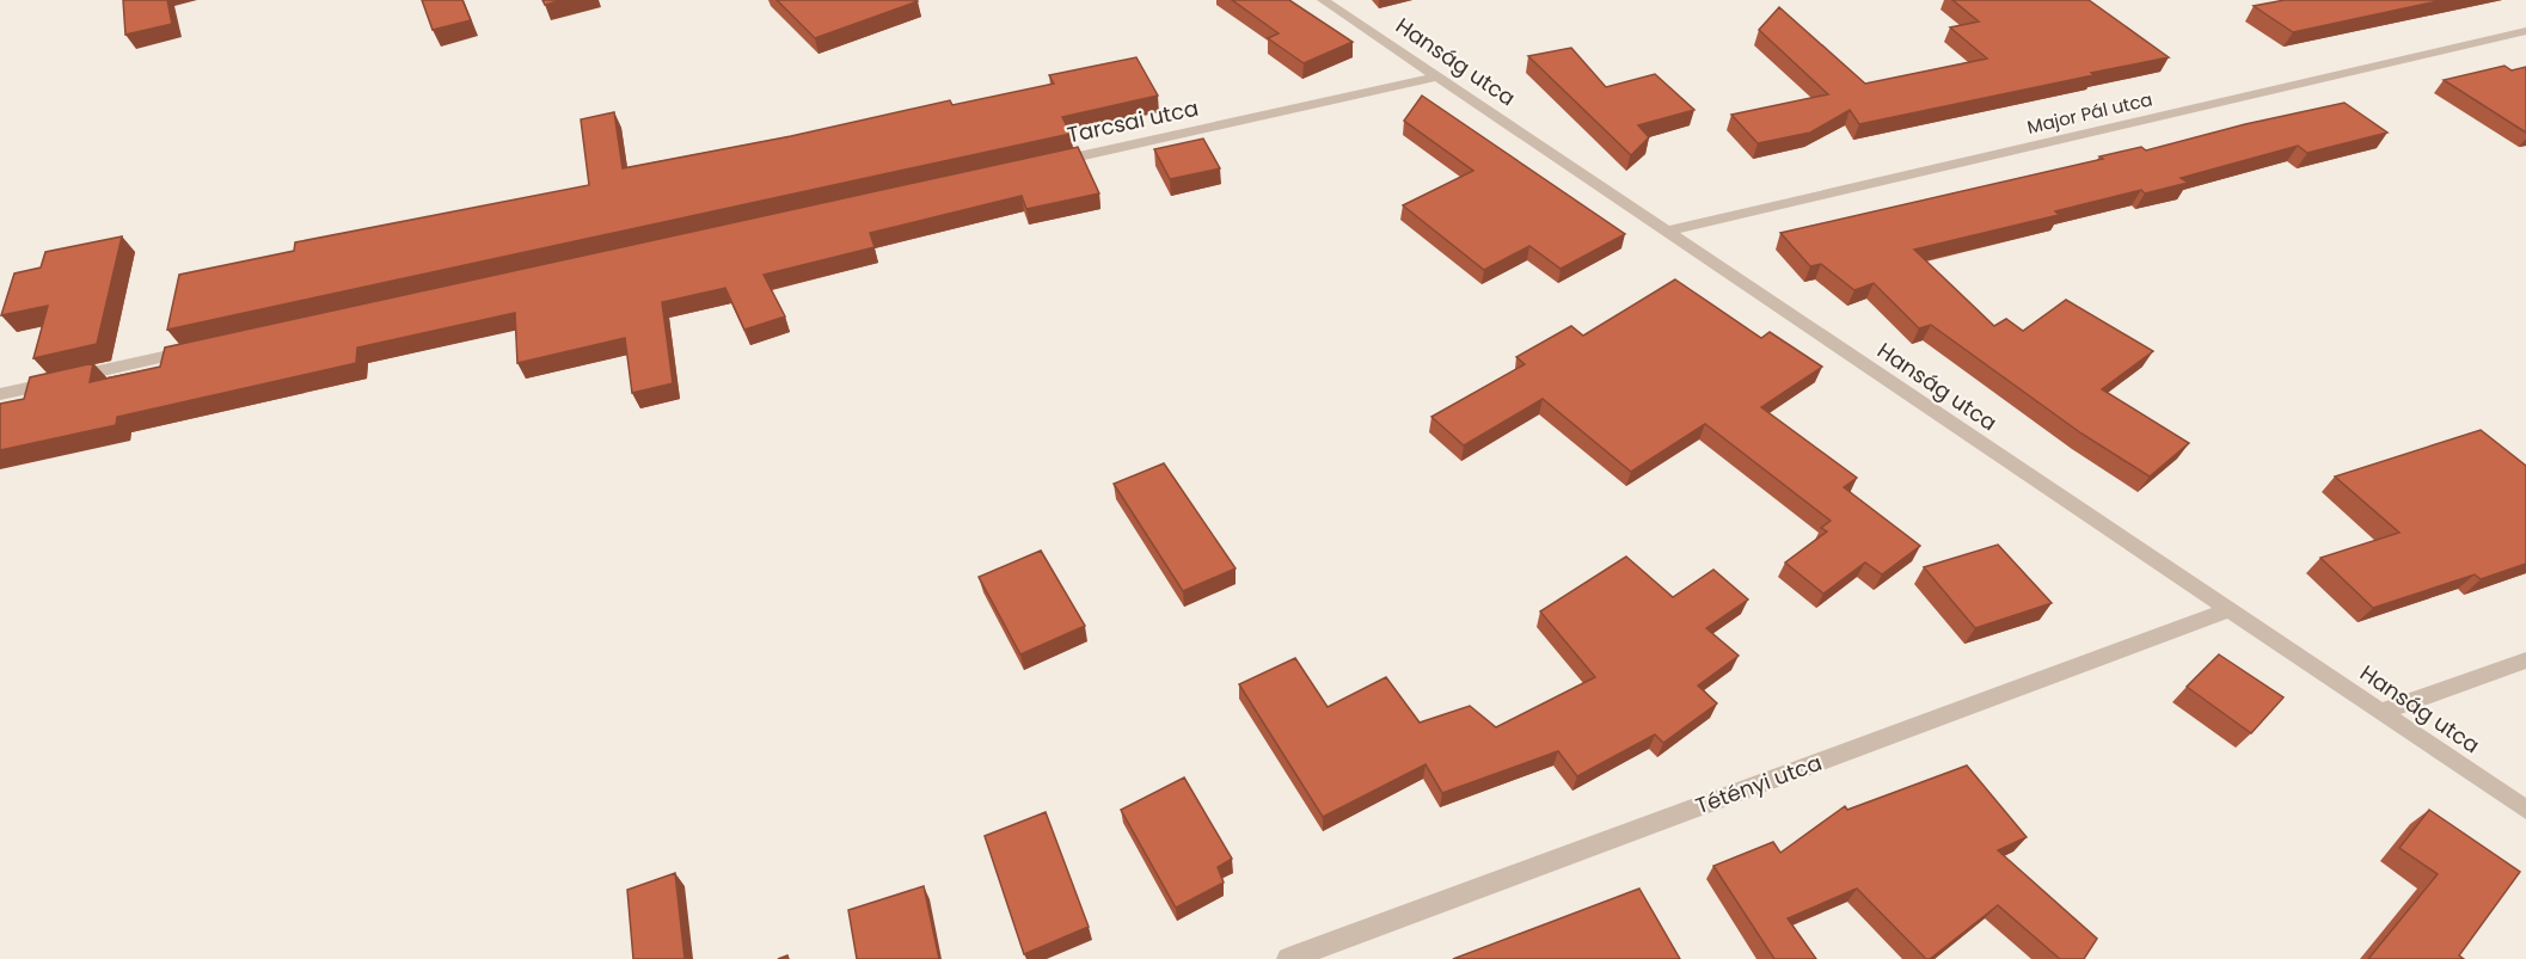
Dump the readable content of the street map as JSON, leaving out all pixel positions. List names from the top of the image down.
{
  "streets": {
    "street": [
      "Hanság utca",
      "Major Pál utca",
      "Tarcsai utca",
      "Tétényi utca"
    ]
  },
  "crossings": [
    ["Hanság utca", "Major Pál utca"],
    ["Hanság utca", "Tarcsai utca"],
    ["Hanság utca", "Tétényi utca"]
  ]
}
